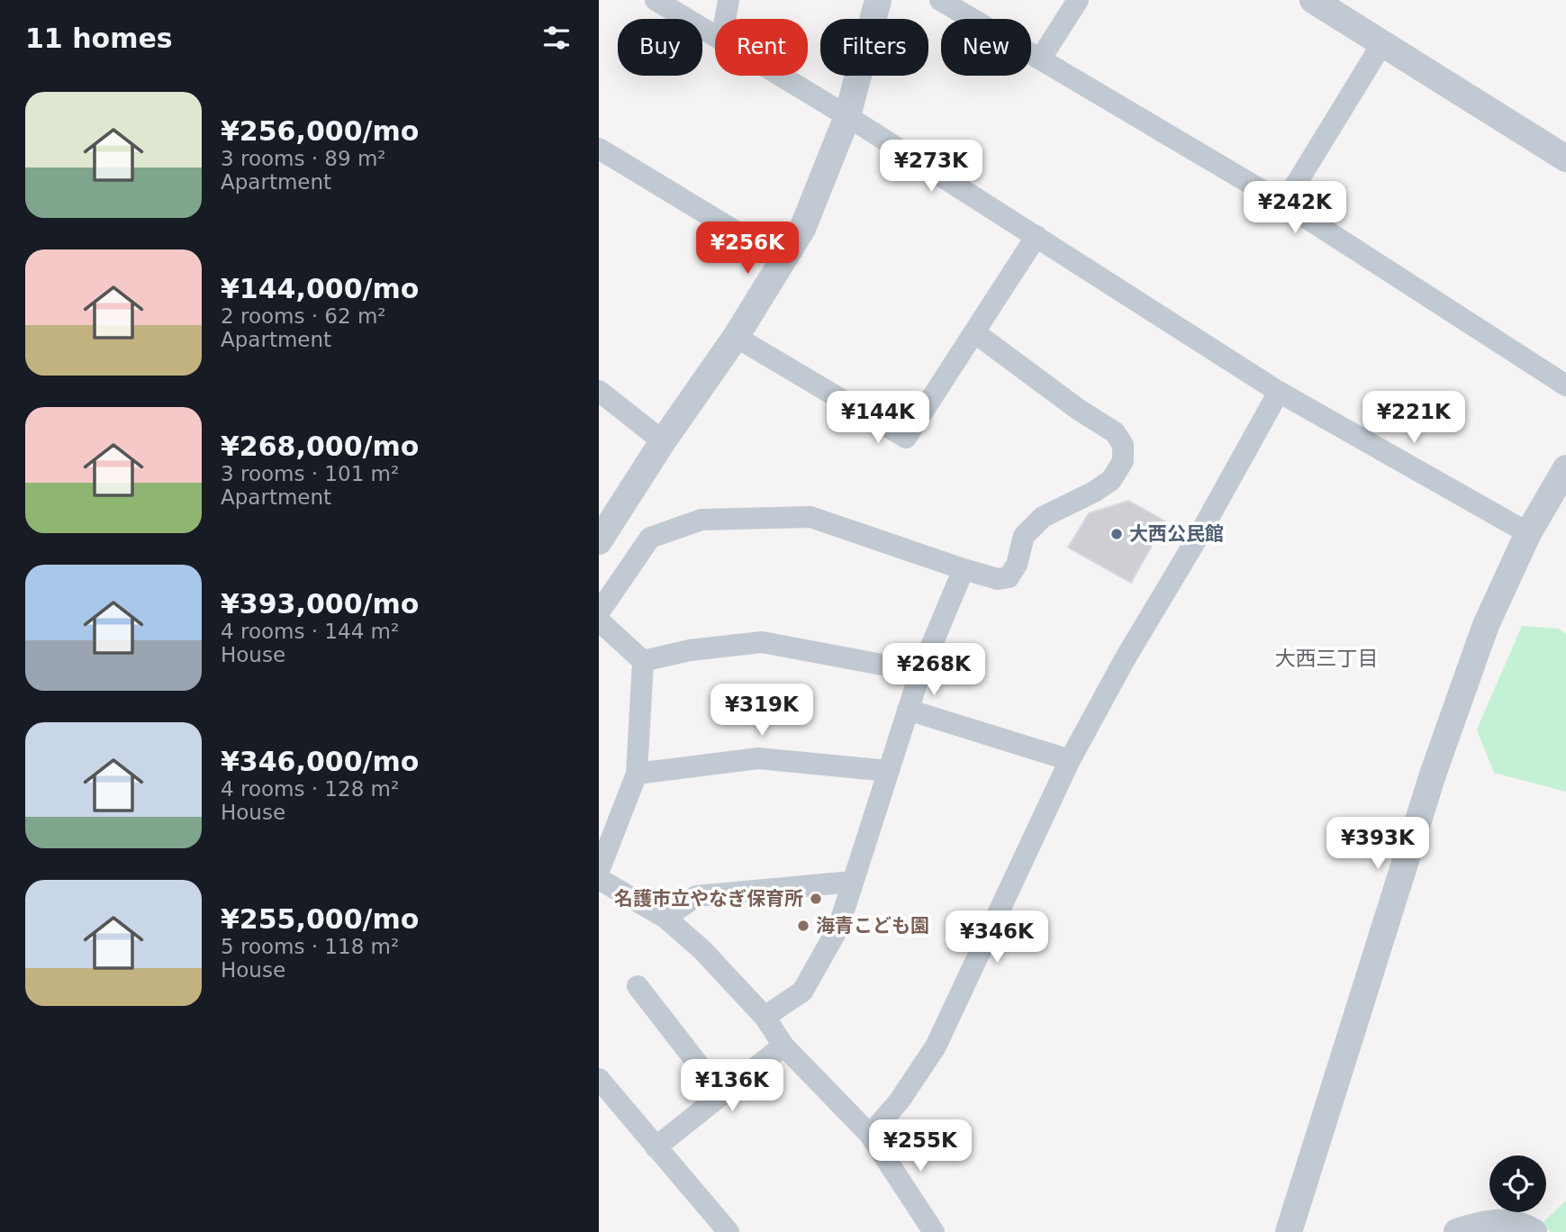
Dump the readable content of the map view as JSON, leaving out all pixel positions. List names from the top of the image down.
{
  "districts": ["大西三丁目"],
  "places": ["大西公民館", "名護市立やなぎ保育所", "海青こども園"],
  "page": {
    "heading": "11 homes",
    "chip": [
      "Buy",
      "Rent",
      "Filters",
      "New"
    ],
    "list": [
      {
        "name": "¥256,000/mo",
        "note": "3 rooms · 89 m² · Apartment"
      },
      {
        "name": "¥144,000/mo",
        "note": "2 rooms · 62 m² · Apartment"
      },
      {
        "name": "¥268,000/mo",
        "note": "3 rooms · 101 m² · Apartment"
      },
      {
        "name": "¥393,000/mo",
        "note": "4 rooms · 144 m² · House"
      },
      {
        "name": "¥346,000/mo",
        "note": "4 rooms · 128 m² · House"
      },
      {
        "name": "¥255,000/mo",
        "note": "5 rooms · 118 m² · House"
      }
    ],
    "price": [
      "¥273K",
      "¥242K",
      "¥256K",
      "¥144K",
      "¥221K",
      "¥268K",
      "¥319K",
      "¥393K",
      "¥346K",
      "¥136K",
      "¥255K"
    ]
  }
}
